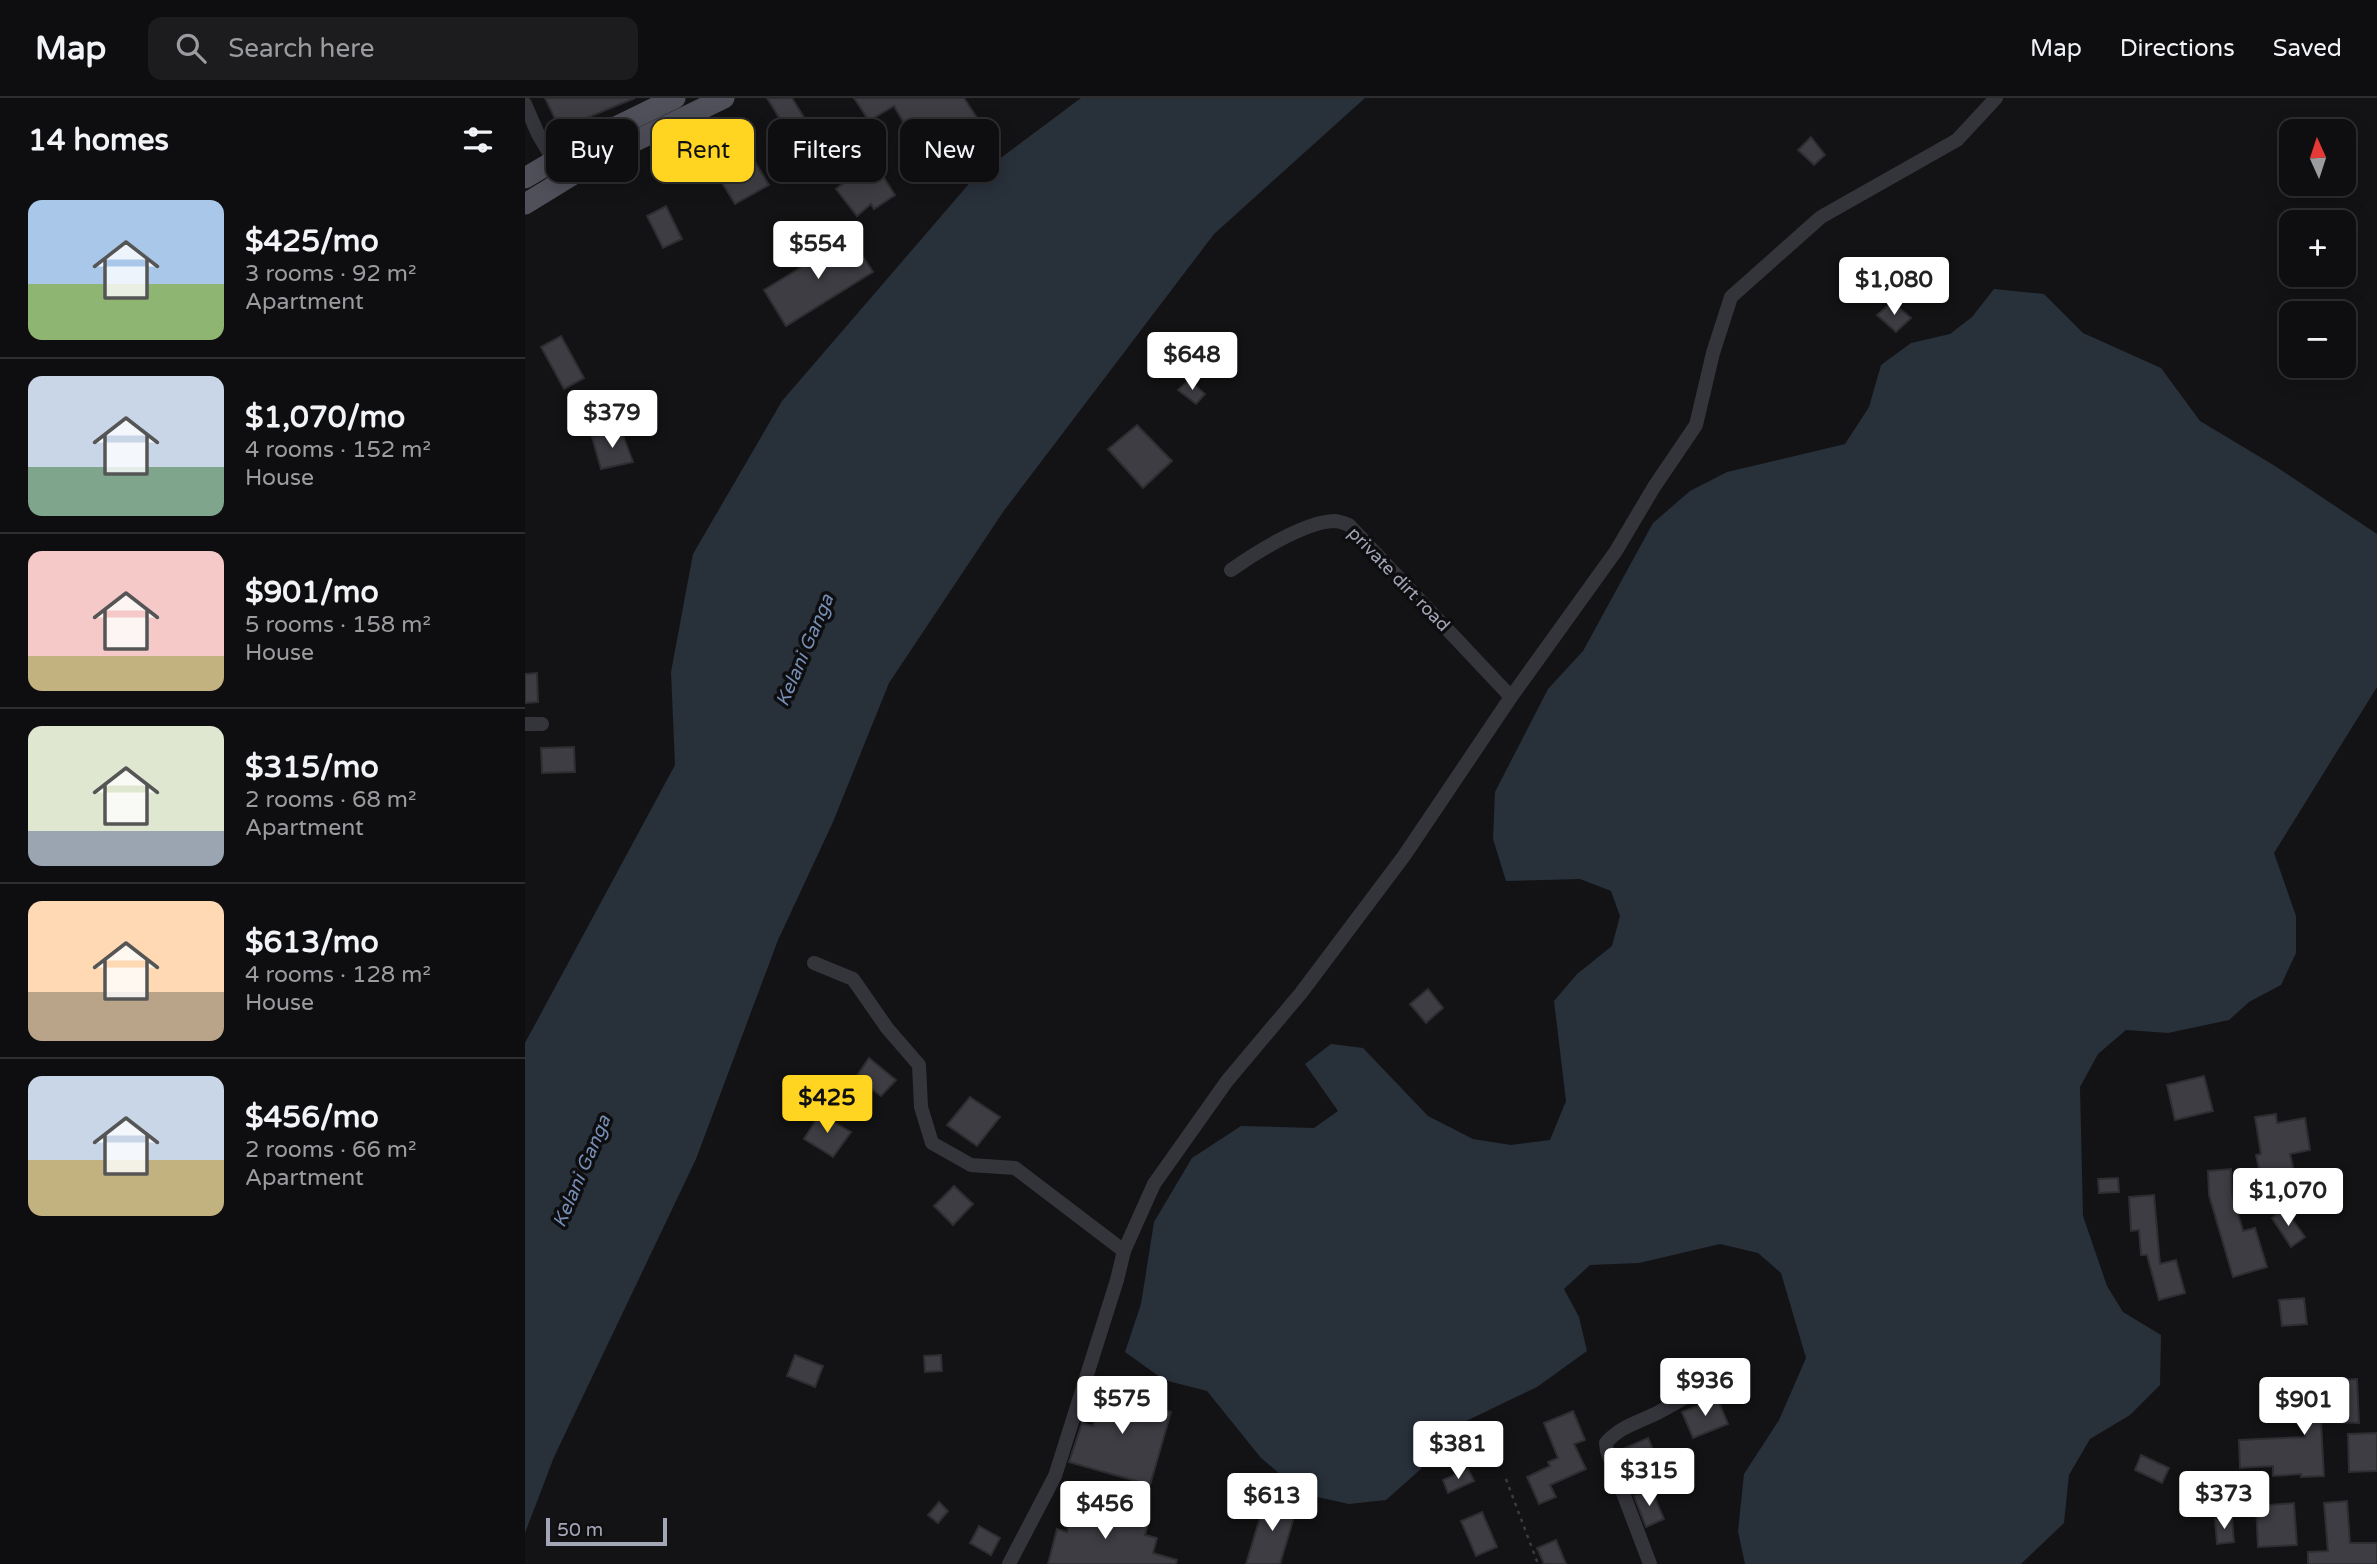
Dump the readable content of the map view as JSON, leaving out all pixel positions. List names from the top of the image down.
{
  "streets": {
    "street": ["private dirt road"]
  },
  "water": ["Kelani Ganga"],
  "scale_bar": "50 m",
  "north": "top",
  "page": {
    "header": "Map",
    "search": "Search here",
    "nav": ["Map", "Directions", "Saved"],
    "heading": "14 homes",
    "map_buttons": ["+", "−"],
    "chip": [
      "Buy",
      "Rent",
      "Filters",
      "New"
    ],
    "list": [
      {
        "name": "$425/mo",
        "note": "3 rooms · 92 m² · Apartment"
      },
      {
        "name": "$1,070/mo",
        "note": "4 rooms · 152 m² · House"
      },
      {
        "name": "$901/mo",
        "note": "5 rooms · 158 m² · House"
      },
      {
        "name": "$315/mo",
        "note": "2 rooms · 68 m² · Apartment"
      },
      {
        "name": "$613/mo",
        "note": "4 rooms · 128 m² · House"
      },
      {
        "name": "$456/mo",
        "note": "2 rooms · 66 m² · Apartment"
      }
    ],
    "price": [
      "$554",
      "$1,080",
      "$648",
      "$379",
      "$425",
      "$1,070",
      "$936",
      "$575",
      "$901",
      "$381",
      "$315",
      "$373",
      "$613",
      "$456"
    ],
    "scale": "50 m"
  }
}
